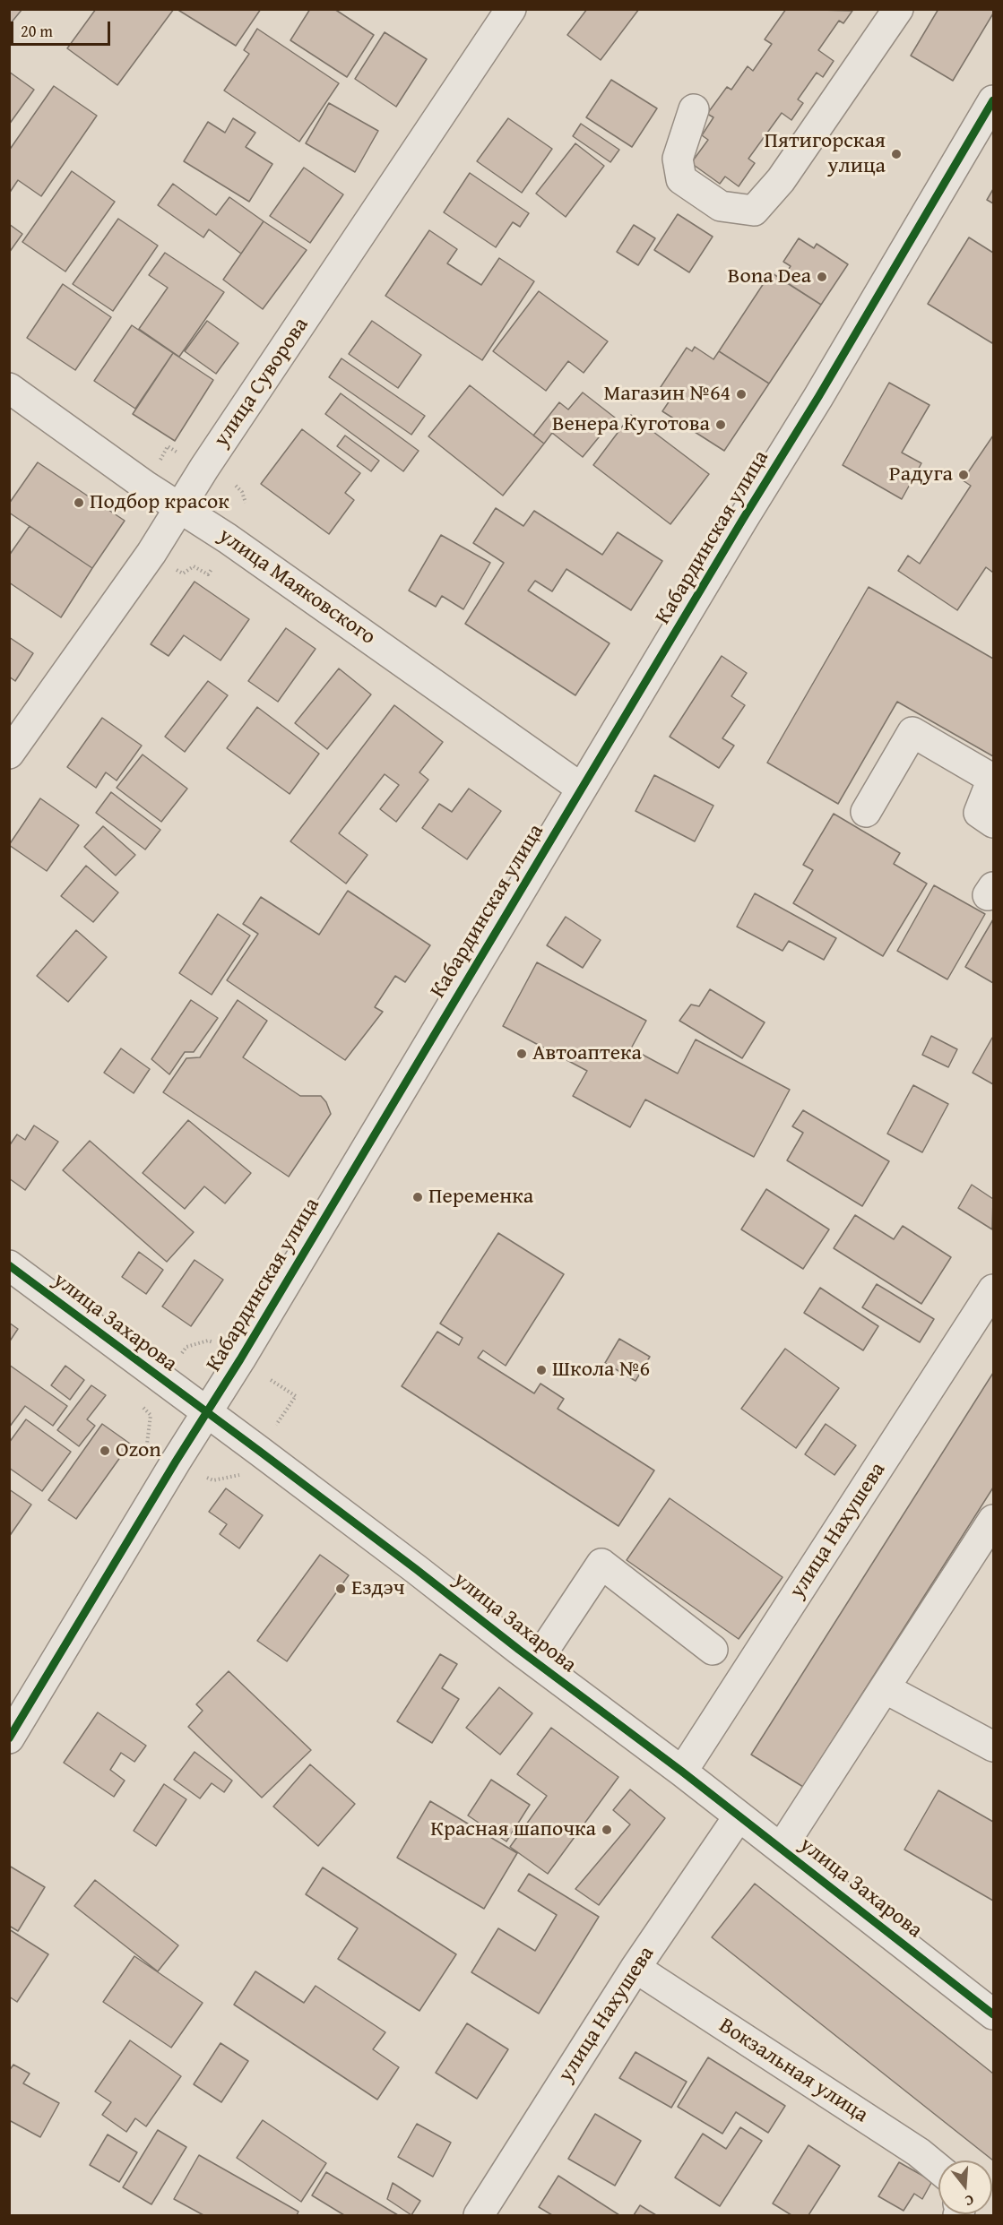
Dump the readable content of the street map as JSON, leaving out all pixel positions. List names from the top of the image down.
{
  "streets": {
    "street": [
      "улица Суворова",
      "Кабардинская улица",
      "улица Маяковского",
      "улица Захарова",
      "улица Нахушева",
      "Вокзальная улица"
    ]
  },
  "crossings": [
    ["улица Суворова", "улица Маяковского"],
    ["Кабардинская улица", "улица Маяковского"],
    ["Кабардинская улица", "улица Захарова"],
    ["улица Захарова", "улица Нахушева"],
    ["улица Нахушева", "Вокзальная улица"]
  ],
  "places": [
    "Пятигорская улица",
    "Bona Dea",
    "Магазин №64",
    "Венера Куготова",
    "Радуга",
    "Подбор красок",
    "Автоаптека",
    "Переменка",
    "Школа №6",
    "Ozon",
    "Ездэч",
    "Красная шапочка"
  ],
  "scale_bar": "20 m",
  "north": "bottom"
}
